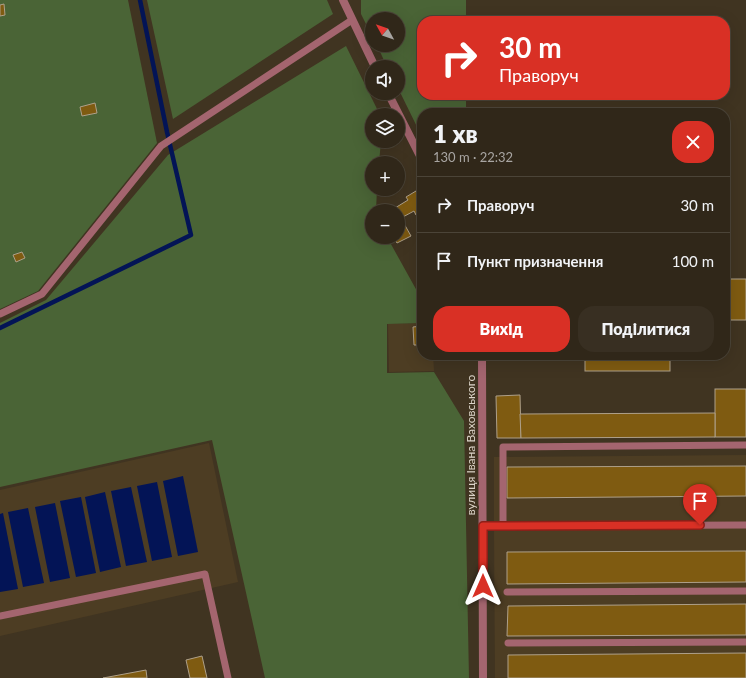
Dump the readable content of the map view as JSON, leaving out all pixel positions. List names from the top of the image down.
{
  "streets": {
    "street": ["вулиця Івана Ваховського"]
  },
  "north": "top left",
  "page": {
    "map_buttons": ["+", "−"],
    "turn": ["30 m", "Праворуч"],
    "heading": ["1 хв", "130 m · 22:32"],
    "list": [
      {
        "name": "Праворуч",
        "value": "30 m"
      },
      {
        "name": "Пункт призначення",
        "value": "100 m"
      }
    ],
    "buttons": ["Вихід", "Поділитися"]
  }
}
